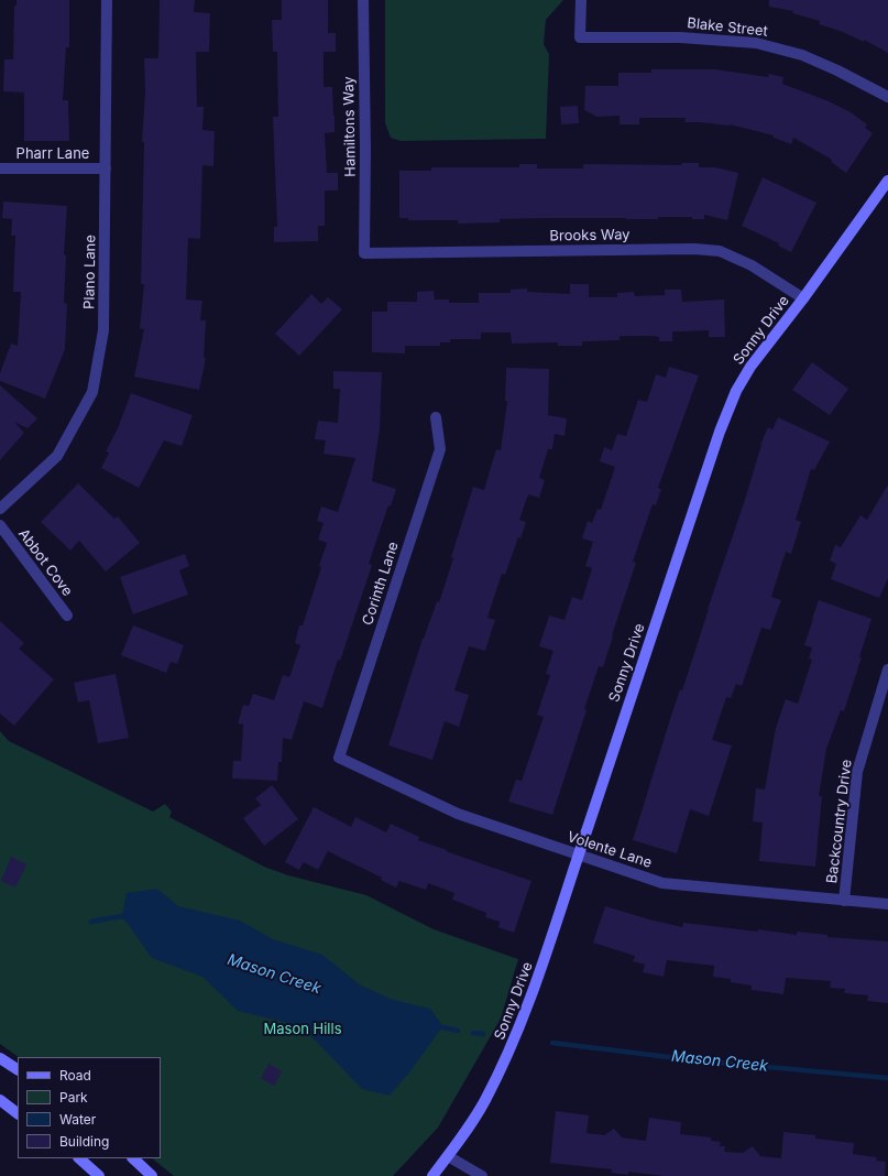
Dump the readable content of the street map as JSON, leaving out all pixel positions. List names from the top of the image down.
{
  "streets": {
    "street": [
      "Blake Street",
      "Hamiltons Way",
      "Pharr Lane",
      "Brooks Way",
      "Plano Lane",
      "Sonny Drive",
      "Abbot Cove",
      "Corinth Lane",
      "Backcountry Drive",
      "Volente Lane"
    ]
  },
  "crossings": [
    ["Hamiltons Way", "Brooks Way"],
    ["Pharr Lane", "Plano Lane"],
    ["Brooks Way", "Sonny Drive"],
    ["Sonny Drive", "Volente Lane"],
    ["Corinth Lane", "Volente Lane"],
    ["Backcountry Drive", "Volente Lane"]
  ],
  "water": ["Mason Creek"],
  "parks": ["Mason Hills"],
  "legend": [
    "Road",
    "Park",
    "Water",
    "Building"
  ]
}
